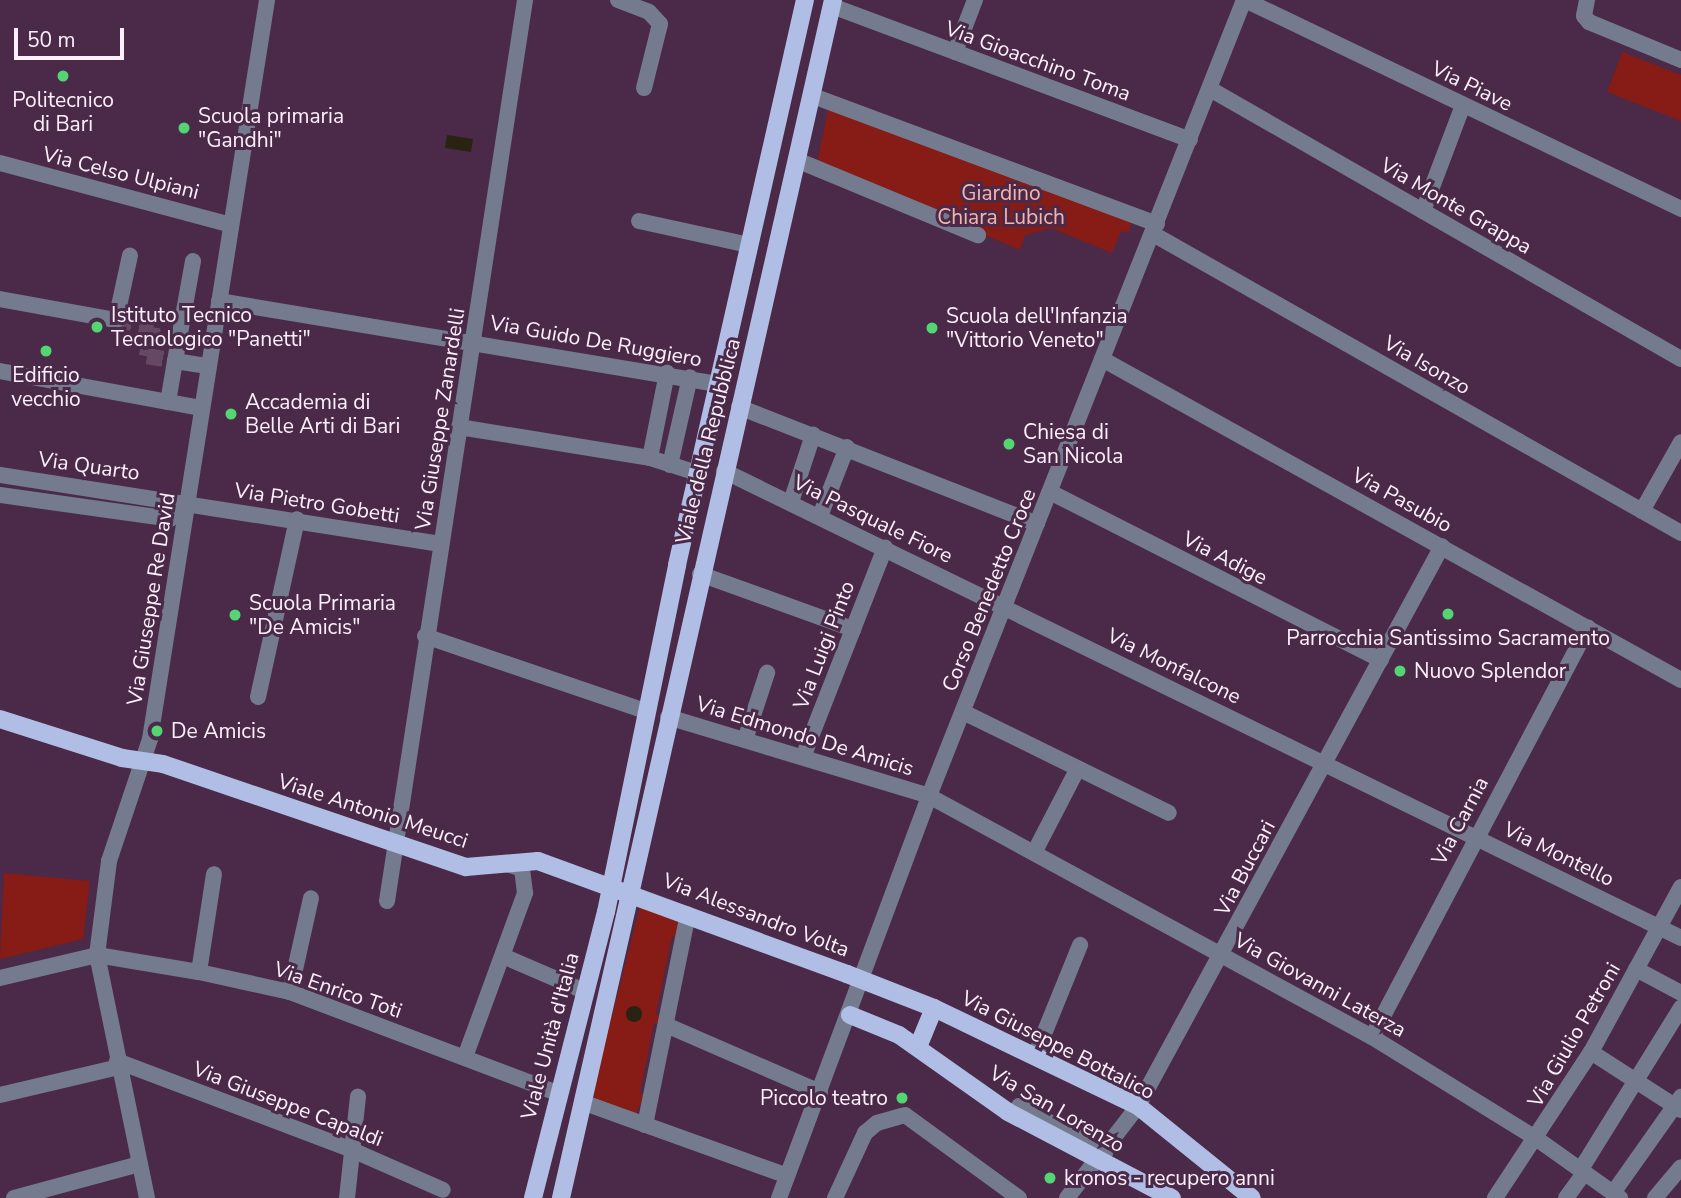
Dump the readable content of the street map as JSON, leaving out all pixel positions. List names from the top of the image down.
{
  "streets": {
    "main road": [
      "Viale della Repubblica",
      "Viale Antonio Meucci",
      "Via Alessandro Volta",
      "Viale Unità d'Italia",
      "Via Giuseppe Bottalico",
      "Via San Lorenzo"
    ],
    "street": [
      "Via Gioacchino Toma",
      "Via Piave",
      "Via Celso Ulpiani",
      "Via Monte Grappa",
      "Via Guido De Ruggiero",
      "Via Isonzo",
      "Via Giuseppe Zanardelli",
      "Via Quarto",
      "Via Pasubio",
      "Via Pietro Gobetti",
      "Via Pasquale Fiore",
      "Via Adige",
      "Corso Benedetto Croce",
      "Via Giuseppe Re David",
      "Via Luigi Pinto",
      "Via Monfalcone",
      "Via Edmondo De Amicis",
      "Via Carnia",
      "Via Montello",
      "Via Buccari",
      "Via Giovanni Laterza",
      "Via Enrico Toti",
      "Via Giulio Petroni",
      "Via Giuseppe Capaldi"
    ]
  },
  "crossings": [
    ["Via Gioacchino Toma", "Viale della Repubblica"],
    ["Via Gioacchino Toma", "Corso Benedetto Croce"],
    ["Via Piave", "Corso Benedetto Croce"],
    ["Via Celso Ulpiani", "Via Giuseppe Re David"],
    ["Via Monte Grappa", "Corso Benedetto Croce"],
    ["Via Guido De Ruggiero", "Via Giuseppe Zanardelli"],
    ["Via Guido De Ruggiero", "Viale della Repubblica"],
    ["Via Guido De Ruggiero", "Via Giuseppe Re David"],
    ["Via Isonzo", "Viale della Repubblica"],
    ["Via Isonzo", "Corso Benedetto Croce"],
    ["Via Giuseppe Zanardelli", "Via Pietro Gobetti"],
    ["Via Giuseppe Zanardelli", "Viale Antonio Meucci"],
    ["Viale della Repubblica", "Via Pasquale Fiore"],
    ["Viale della Repubblica", "Via Edmondo De Amicis"],
    ["Viale della Repubblica", "Viale Antonio Meucci"],
    ["Viale della Repubblica", "Via Alessandro Volta"],
    ["Viale della Repubblica", "Viale Unità d'Italia"],
    ["Via Quarto", "Via Pietro Gobetti"],
    ["Via Quarto", "Via Giuseppe Re David"],
    ["Via Pasubio", "Corso Benedetto Croce"],
    ["Via Pasubio", "Via Carnia"],
    ["Via Pasubio", "Via Buccari"],
    ["Via Pietro Gobetti", "Via Giuseppe Re David"],
    ["Via Pasquale Fiore", "Corso Benedetto Croce"],
    ["Via Pasquale Fiore", "Via Luigi Pinto"],
    ["Via Pasquale Fiore", "Via Monfalcone"],
    ["Via Adige", "Corso Benedetto Croce"],
    ["Via Adige", "Via Buccari"],
    ["Corso Benedetto Croce", "Via Monfalcone"],
    ["Corso Benedetto Croce", "Via Edmondo De Amicis"],
    ["Corso Benedetto Croce", "Via Alessandro Volta"],
    ["Corso Benedetto Croce", "Via Giovanni Laterza"],
    ["Corso Benedetto Croce", "Via Giuseppe Bottalico"],
    ["Corso Benedetto Croce", "Via San Lorenzo"],
    ["Via Giuseppe Re David", "Viale Antonio Meucci"],
    ["Via Giuseppe Re David", "Via Enrico Toti"],
    ["Via Giuseppe Re David", "Via Giuseppe Capaldi"],
    ["Via Luigi Pinto", "Via Edmondo De Amicis"],
    ["Via Monfalcone", "Via Montello"],
    ["Via Monfalcone", "Via Buccari"],
    ["Via Edmondo De Amicis", "Via Giovanni Laterza"],
    ["Viale Antonio Meucci", "Via Alessandro Volta"],
    ["Viale Antonio Meucci", "Viale Unità d'Italia"],
    ["Via Carnia", "Via Montello"],
    ["Via Carnia", "Via Giovanni Laterza"],
    ["Via Montello", "Via Buccari"],
    ["Via Montello", "Via Giulio Petroni"],
    ["Via Buccari", "Via Giovanni Laterza"],
    ["Via Buccari", "Via Giuseppe Bottalico"],
    ["Via Buccari", "Via San Lorenzo"],
    ["Via Alessandro Volta", "Via Giuseppe Bottalico"],
    ["Via Giovanni Laterza", "Via Giulio Petroni"],
    ["Via Enrico Toti", "Viale Unità d'Italia"]
  ],
  "parks": ["Giardino Chiara Lubich"],
  "places": [
    "Politecnico di Bari",
    "Scuola primaria \"Gandhi\"",
    "Istituto Tecnico Tecnologico \"Panetti\"",
    "Scuola dell'Infanzia \"Vittorio Veneto\"",
    "Edificio vecchio",
    "Accademia di Belle Arti di Bari",
    "Chiesa di San Nicola",
    "Parrocchia Santissimo Sacramento",
    "Scuola Primaria \"De Amicis\"",
    "Nuovo Splendor",
    "De Amicis",
    "Piccolo teatro",
    "kronos - recupero anni"
  ],
  "scale_bar": "50 m"
}
